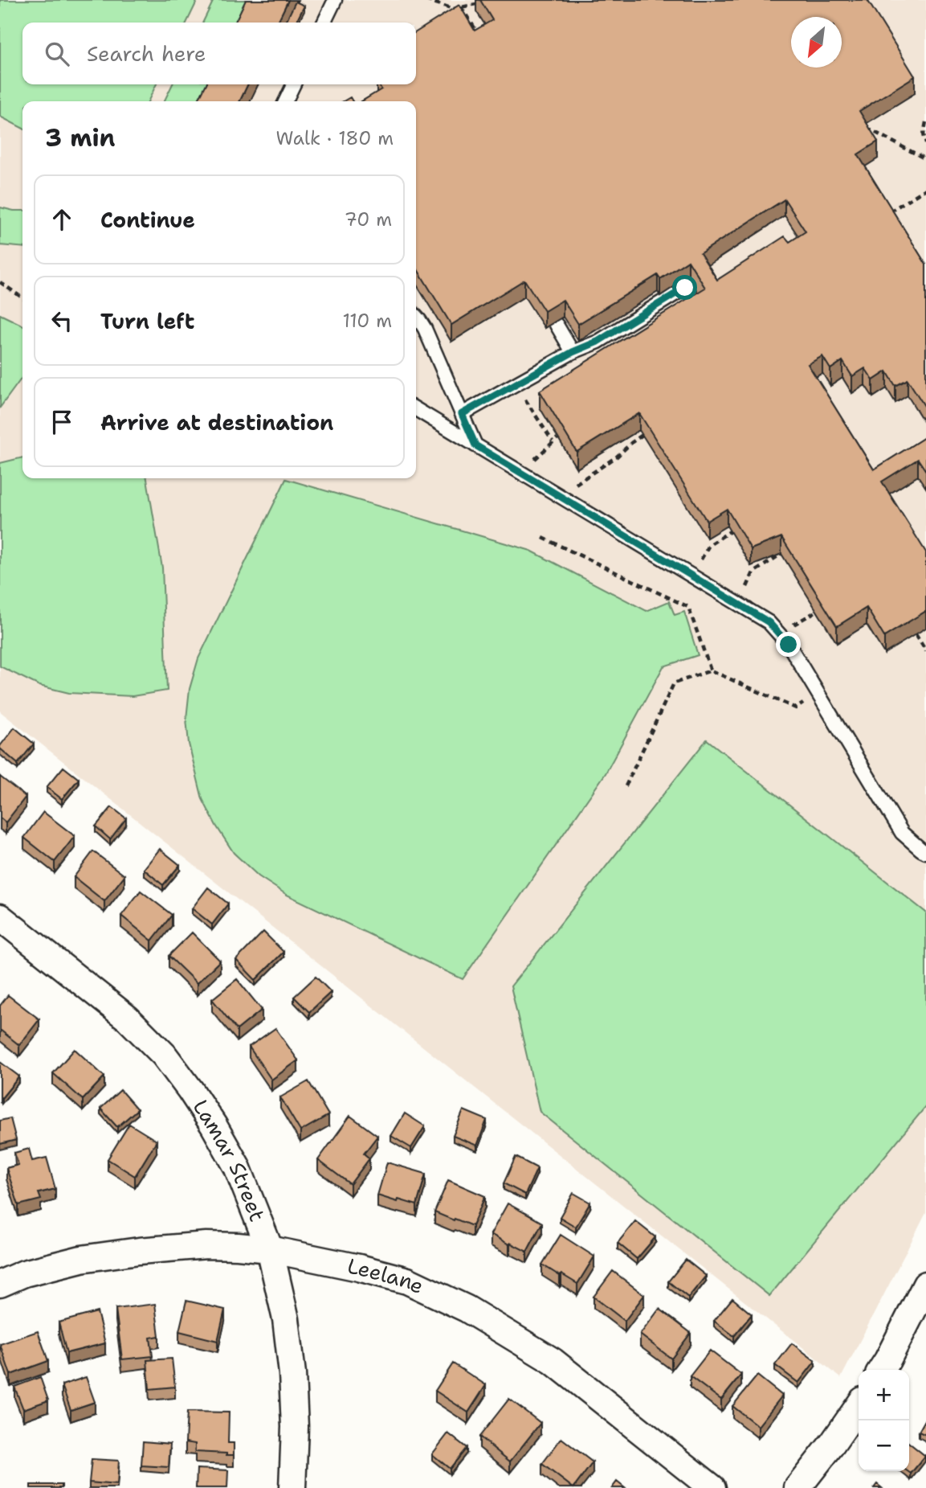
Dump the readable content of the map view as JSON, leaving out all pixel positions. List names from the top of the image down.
{
  "streets": {
    "street": ["Lamar Street", "Leelane"]
  },
  "crossings": [
    ["Lamar Street", "Leelane"]
  ],
  "north": "bottom left",
  "page": {
    "search": "Search here",
    "heading": ["3 min", "Walk · 180 m"],
    "list": [
      ["Continue", "70 m"],
      ["Turn left", "110 m"],
      "Arrive at destination"
    ],
    "map_buttons": ["+", "−"]
  }
}
